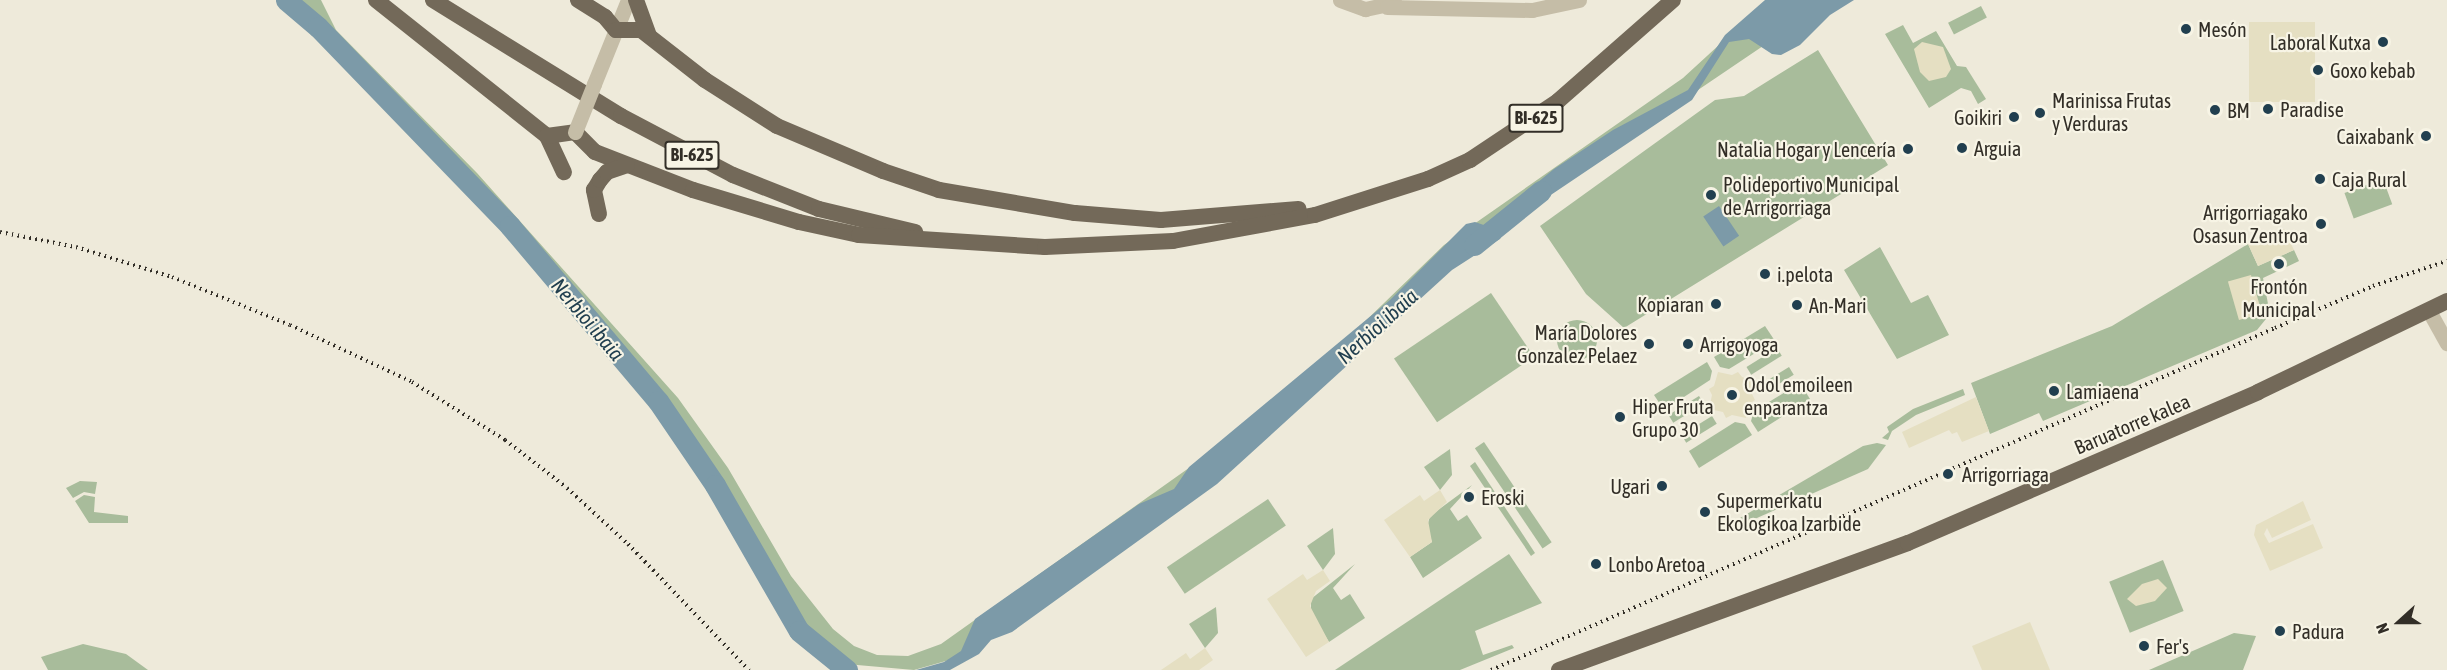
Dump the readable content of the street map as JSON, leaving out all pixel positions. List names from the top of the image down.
{
  "streets": {
    "main road": ["BI-625", "Baruatorre kalea"]
  },
  "water": ["Nerbioi ibaia"],
  "places": [
    "Mesón",
    "Laboral Kutxa",
    "Goxo kebab",
    "Paradise",
    "BM",
    "Marinissa Frutas y Verduras",
    "Goikiri",
    "Caixabank",
    "Arguia",
    "Natalia Hogar y Lencería",
    "Caja Rural",
    "Polideportivo Municipal de Arrigorriaga",
    "Arrigorriagako Osasun Zentroa",
    "Frontón Municipal",
    "i.pelota",
    "Kopiaran",
    "An-Mari",
    "María Dolores Gonzalez Pelaez",
    "Arrigoyoga",
    "Lamiaena",
    "Odol emoileen enparantza",
    "Hiper Fruta Grupo 30",
    "Arrigorriaga",
    "Ugari",
    "Eroski",
    "Supermerkatu Ekologikoa Izarbide",
    "Lonbo Aretoa",
    "Padura",
    "Fer's"
  ],
  "north": "left"
}
